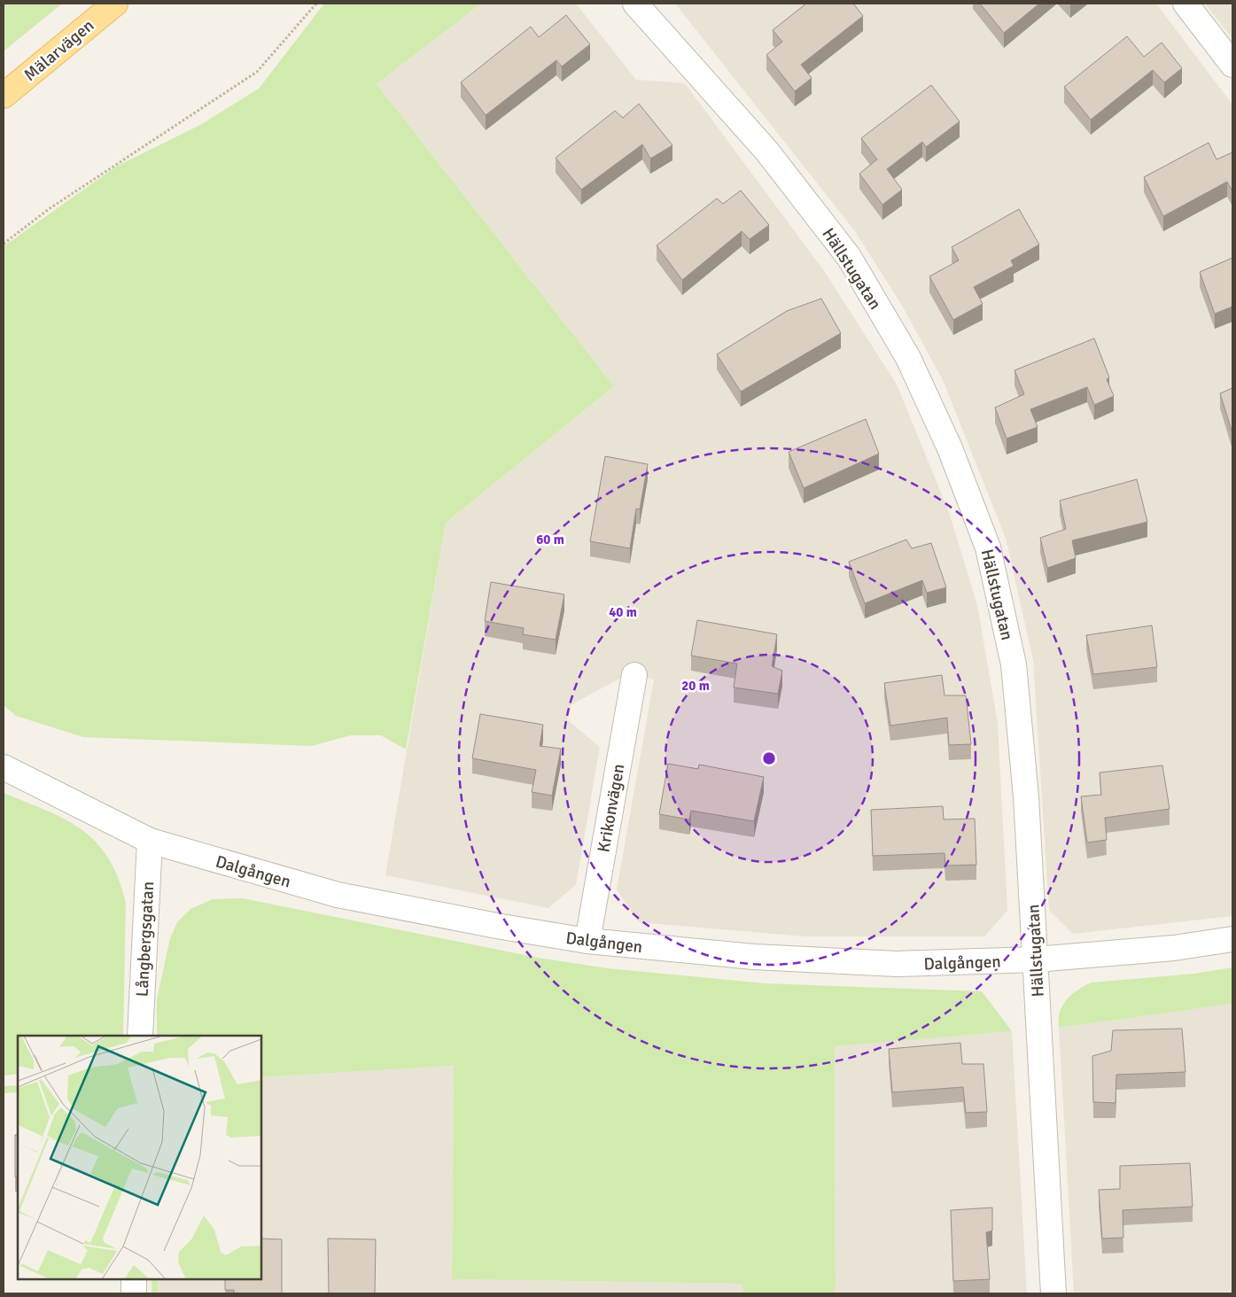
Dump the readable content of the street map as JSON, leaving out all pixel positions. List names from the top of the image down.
{
  "streets": {
    "main road": ["Mälarvägen"],
    "street": [
      "Hällstugatan",
      "Krikonvägen",
      "Dalgången",
      "Långbergsgatan"
    ]
  },
  "crossings": [
    ["Hällstugatan", "Dalgången"],
    ["Krikonvägen", "Dalgången"],
    ["Dalgången", "Långbergsgatan"]
  ],
  "rings": ["60 m", "40 m", "20 m"]
}
